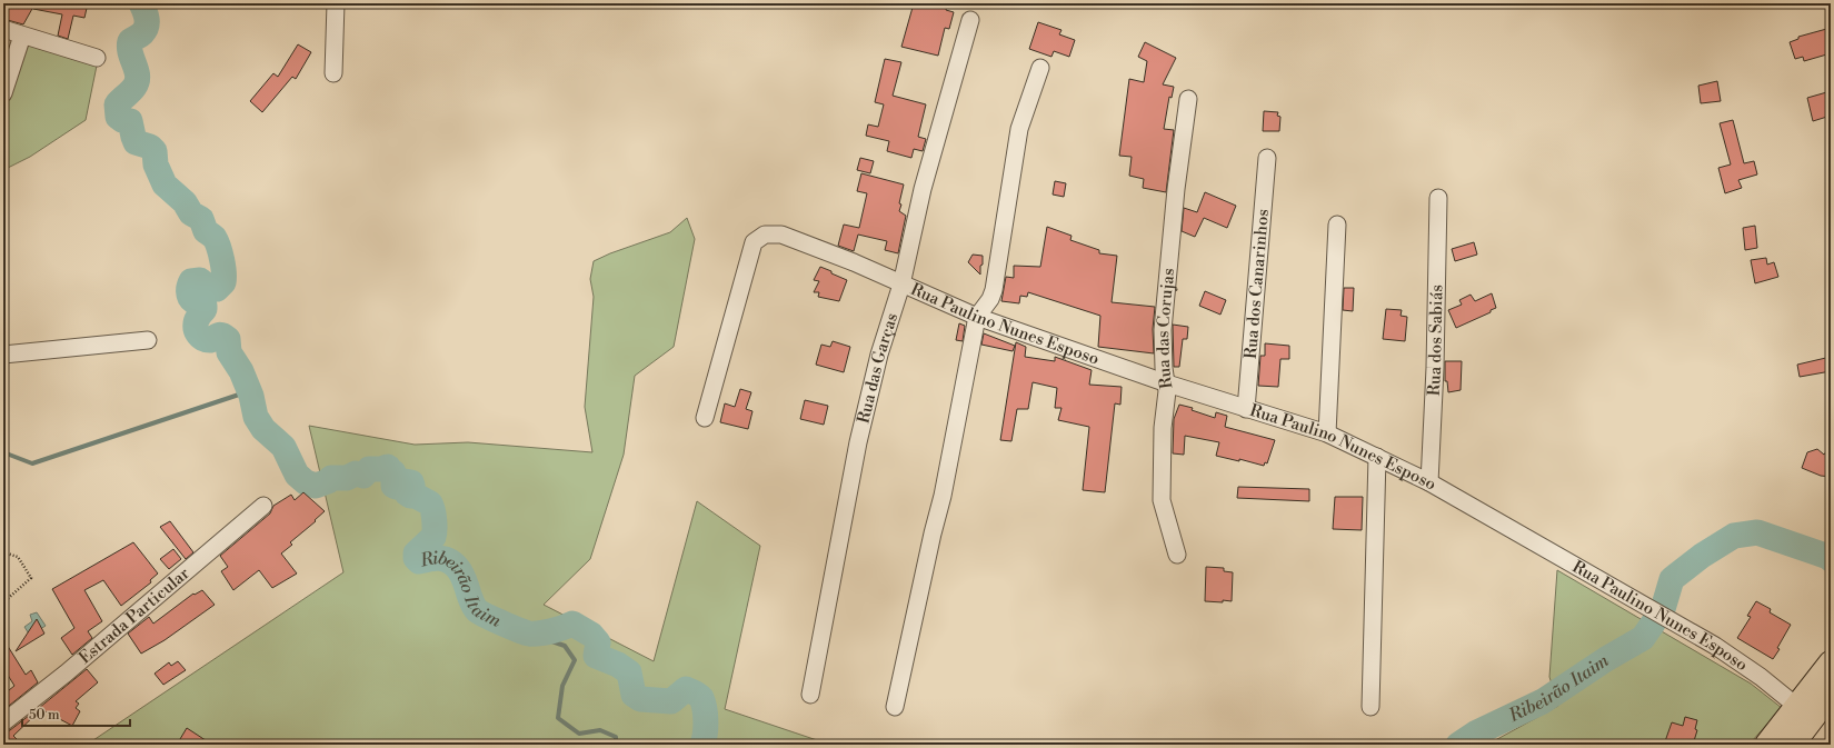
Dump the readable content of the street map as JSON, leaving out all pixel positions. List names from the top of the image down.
{
  "streets": {
    "street": [
      "Rua dos Canarinhos",
      "Rua Paulino Nunes Esposo",
      "Rua das Corujas",
      "Rua dos Sabiás",
      "Rua das Garças",
      "Estrada Particular"
    ]
  },
  "crossings": [
    ["Rua dos Canarinhos", "Rua Paulino Nunes Esposo"],
    ["Rua Paulino Nunes Esposo", "Rua das Corujas"],
    ["Rua Paulino Nunes Esposo", "Rua dos Sabiás"],
    ["Rua Paulino Nunes Esposo", "Rua das Garças"]
  ],
  "water": ["Ribeirão Itaim"],
  "scale_bar": "50 m"
}
